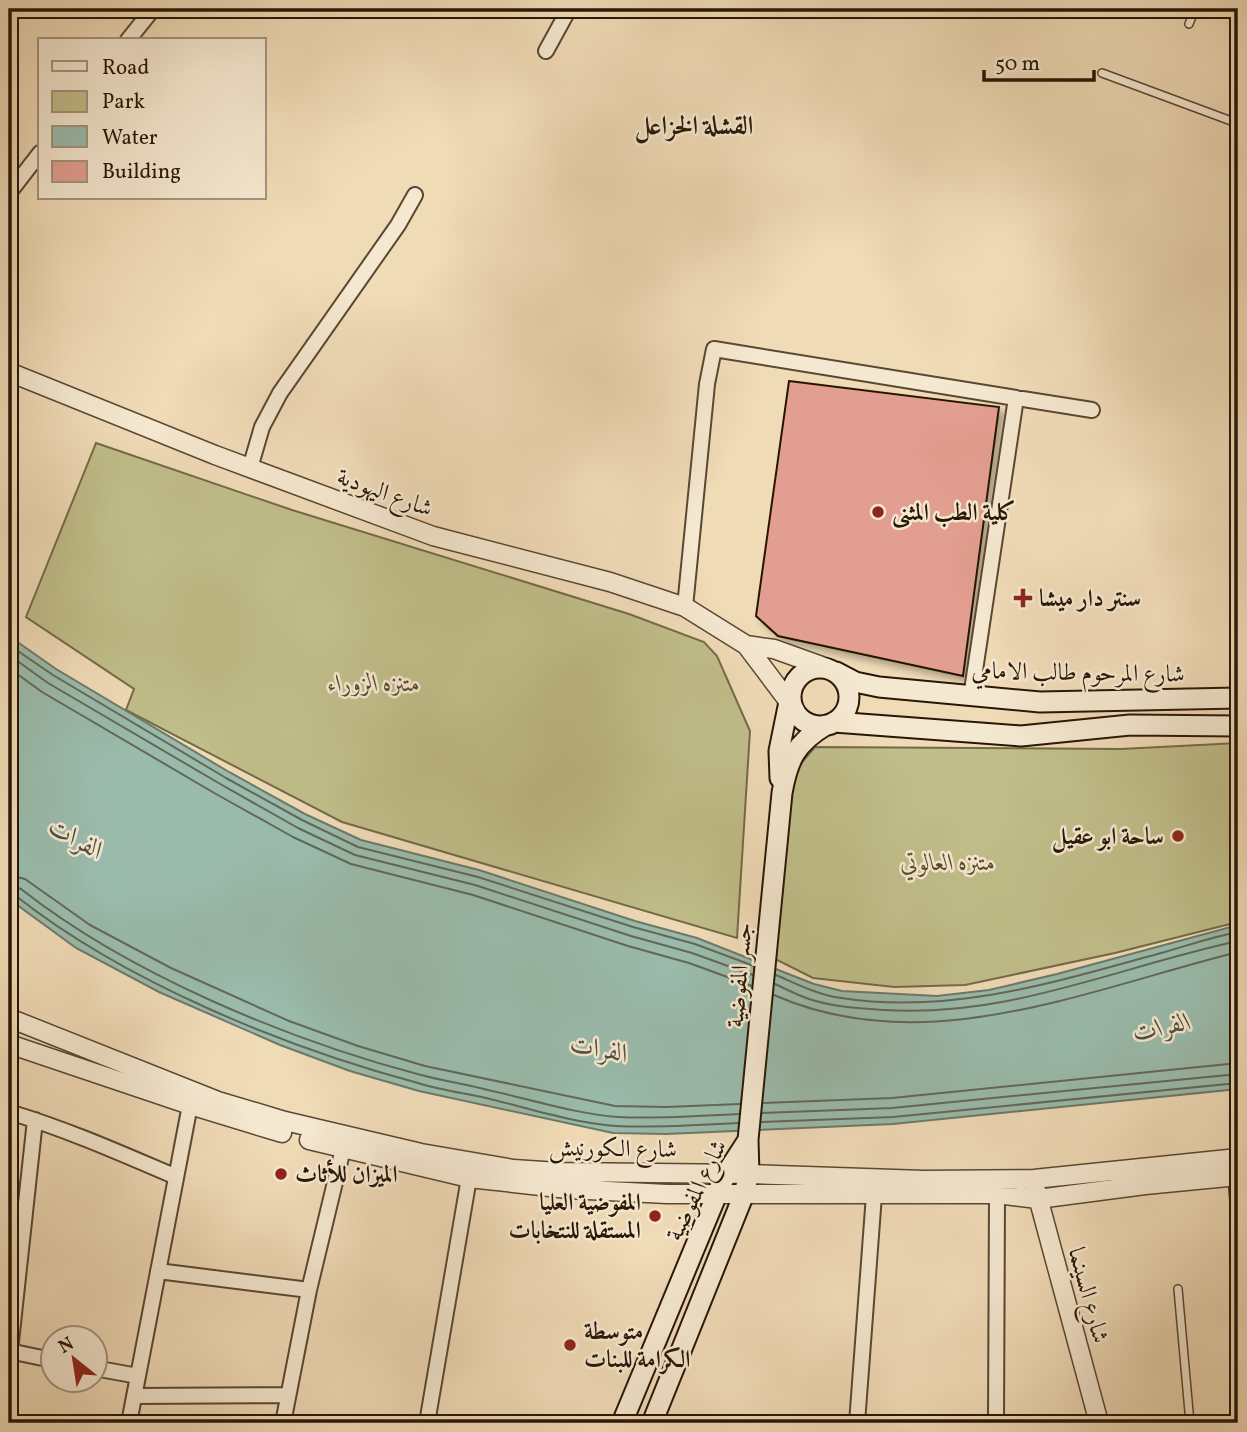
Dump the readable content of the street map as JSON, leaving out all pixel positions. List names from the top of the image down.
{
  "streets": {
    "main road": ["شارع المرحوم طالب الامامي", "جسر المفوضية", "شارع المفوضية"],
    "street": ["شارع اليهودية", "شارع الكورنيش", "شارع السينما"]
  },
  "crossings": [
    ["جسر المفوضية", "شارع المفوضية"],
    ["شارع الكورنيش", "شارع المفوضية"],
    ["شارع الكورنيش", "شارع السينما"]
  ],
  "districts": ["القشلة الخزاعل"],
  "water": ["الفرات"],
  "parks": ["متنزه الزوراء", "متنزه العالوتي"],
  "places": {
    "other": [
      "كلية الطب المثنى",
      "ساحة ابو عقيل",
      "الميزان للأثاث",
      "المفوضية العليا المستقلة للنتخابات",
      "متوسطة الكرامة للبنات"
    ],
    "health": ["سنتر دار ميشا"]
  },
  "legend": [
    "Road",
    "Park",
    "Water",
    "Building"
  ],
  "scale_bar": "50 m",
  "north": "top left"
}
